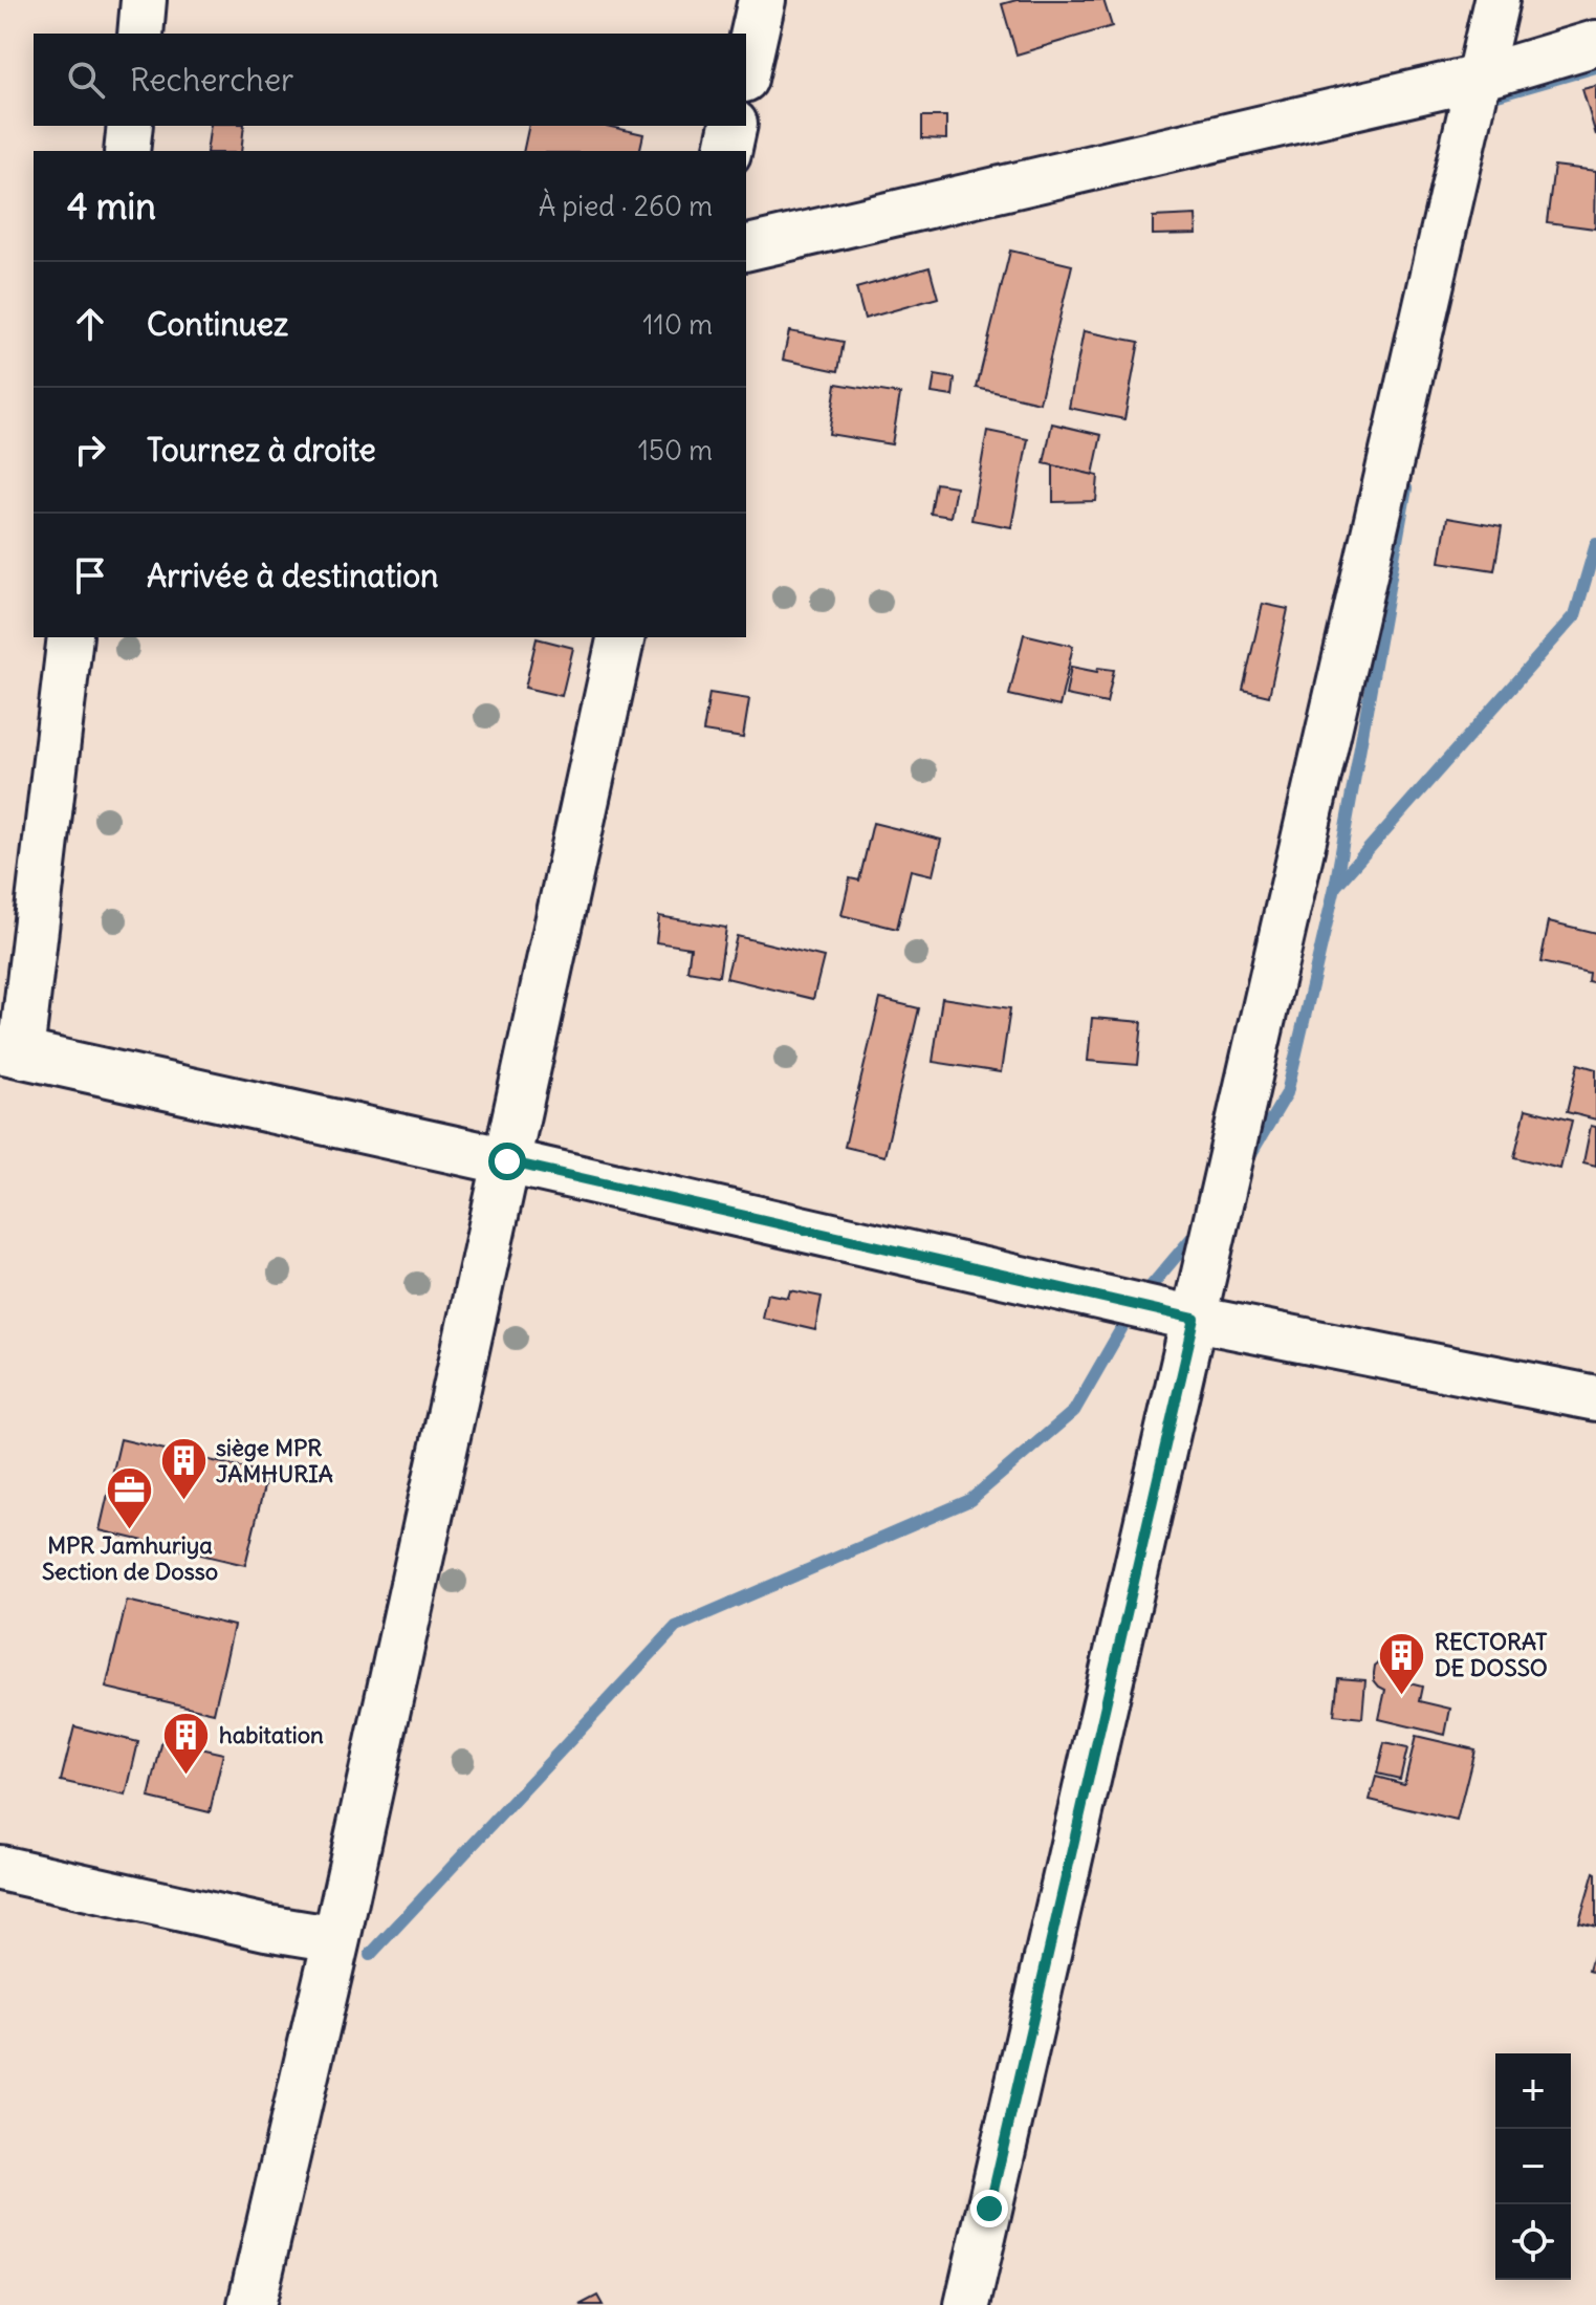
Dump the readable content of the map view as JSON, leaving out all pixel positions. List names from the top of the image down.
{
  "places": {
    "building": ["siège MPR JAMHURIA", "RECTORAT DE DOSSO", "habitation"],
    "office": ["MPR Jamhuriya Section de Dosso"]
  },
  "page": {
    "search": "Rechercher",
    "heading": ["4 min", "À pied · 260 m"],
    "list": [
      ["Continuez", "110 m"],
      ["Tournez à droite", "150 m"],
      "Arrivée à destination"
    ],
    "map_buttons": ["+", "−"]
  }
}
